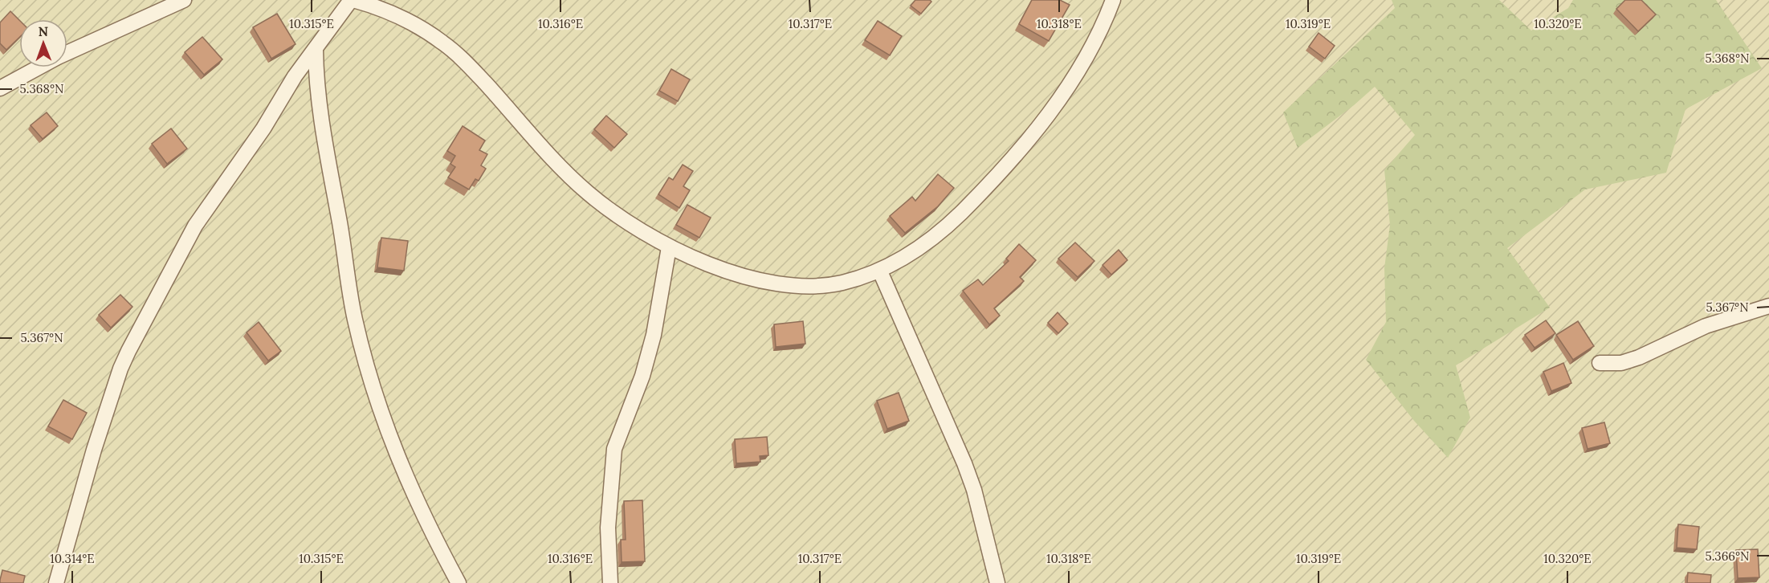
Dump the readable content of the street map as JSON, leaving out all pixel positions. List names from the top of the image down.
{
  "north": "top",
  "coordinates": [
    "10.315°E",
    "10.316°E",
    "10.317°E",
    "10.318°E",
    "10.319°E",
    "10.320°E",
    "5.368°N",
    "5.367°N",
    "5.366°N",
    "10.314°E"
  ]
}
